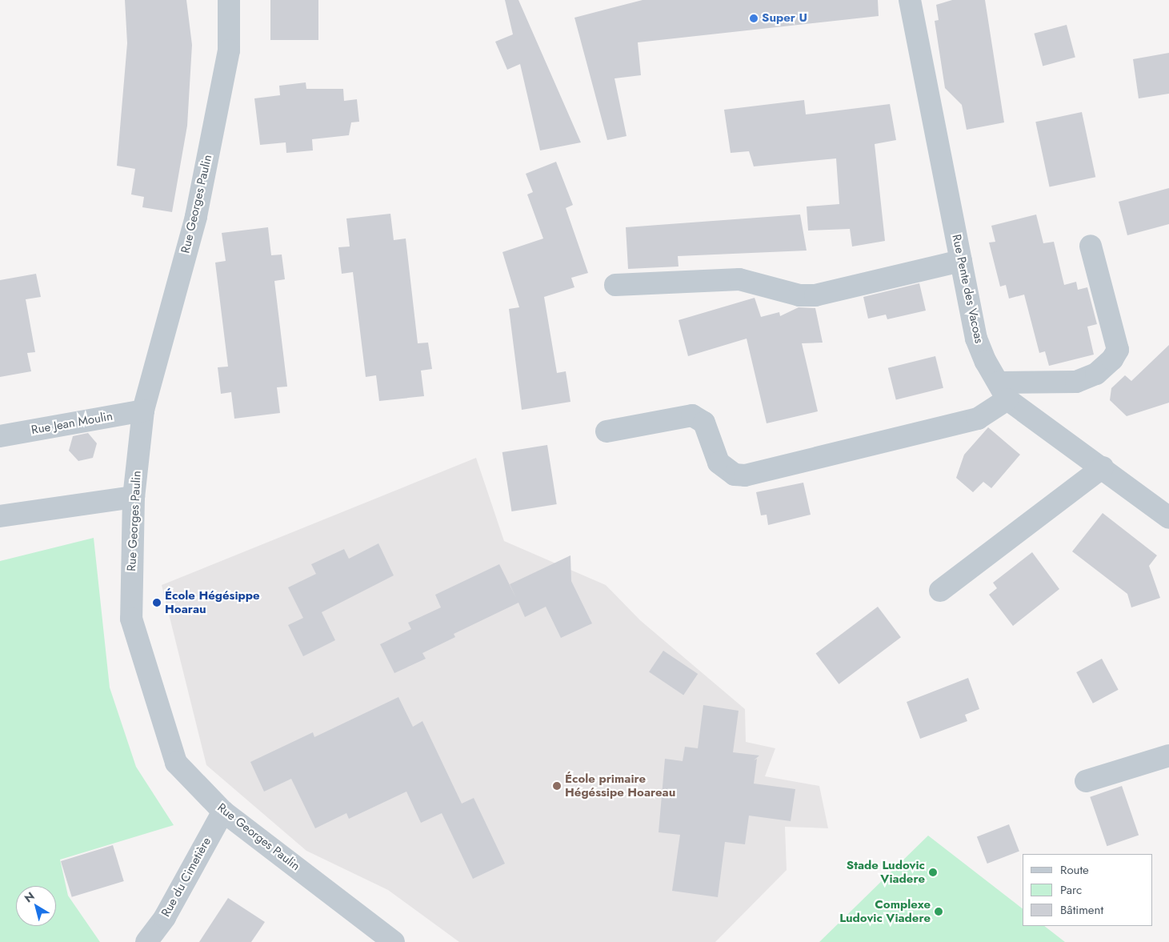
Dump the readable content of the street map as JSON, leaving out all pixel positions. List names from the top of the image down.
{
  "streets": {
    "street": [
      "Rue Georges Paulin",
      "Rue Pente des Vacoas",
      "Rue Jean Moulin",
      "Rue du Cimetière"
    ]
  },
  "crossings": [
    ["Rue Georges Paulin", "Rue Jean Moulin"],
    ["Rue Georges Paulin", "Rue du Cimetière"]
  ],
  "places": [
    "Super U",
    "École Hégésippe Hoarau",
    "École primaire Hégéssipe Hoareau",
    "Stade Ludovic Viadere",
    "Complexe Ludovic Viadere"
  ],
  "legend": ["Route", "Parc", "Bâtiment"],
  "north": "top left"
}
